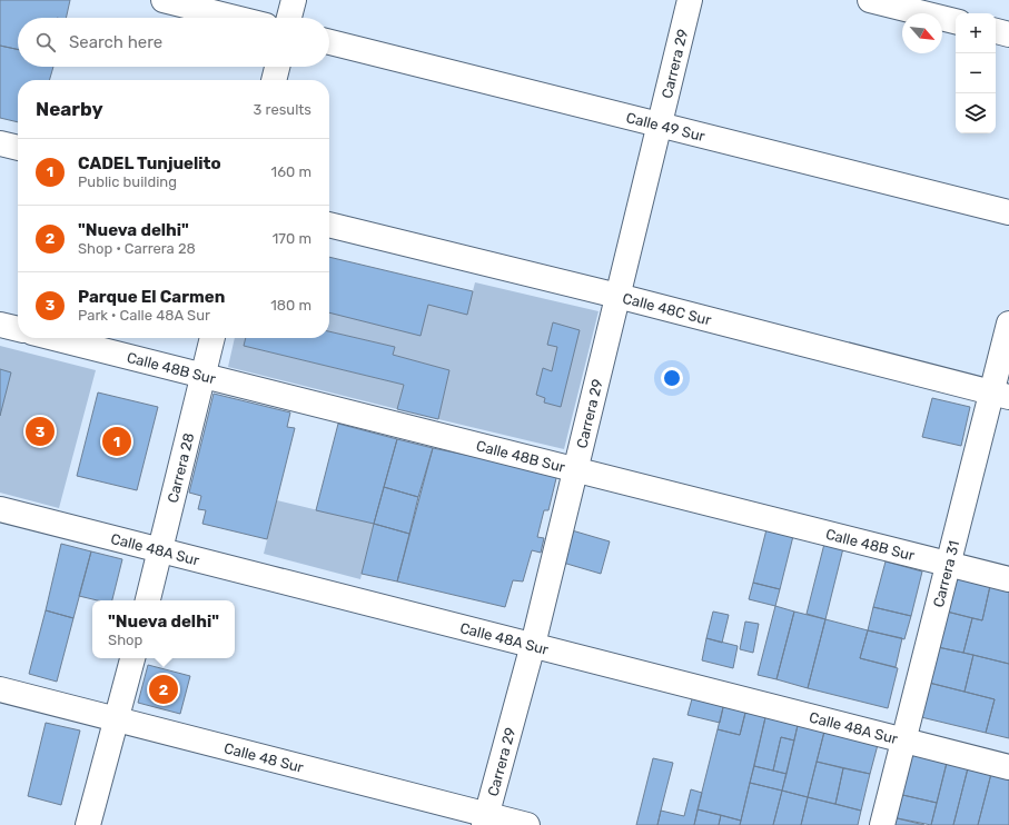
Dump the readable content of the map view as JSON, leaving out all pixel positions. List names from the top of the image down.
{
  "streets": {
    "street": [
      "Carrera 29",
      "Calle 49 Sur",
      "Calle 48C Sur",
      "Calle 48B Sur",
      "Carrera 28",
      "Calle 48A Sur",
      "Carrera 31",
      "Calle 48 Sur"
    ]
  },
  "crossings": [
    ["Carrera 29", "Calle 49 Sur"],
    ["Carrera 29", "Calle 48C Sur"],
    ["Carrera 29", "Calle 48B Sur"],
    ["Carrera 29", "Calle 48A Sur"],
    ["Carrera 29", "Calle 48 Sur"],
    ["Calle 48C Sur", "Carrera 31"],
    ["Calle 48B Sur", "Carrera 28"],
    ["Calle 48B Sur", "Carrera 31"],
    ["Carrera 28", "Calle 48A Sur"],
    ["Calle 48A Sur", "Carrera 31"]
  ],
  "north": "bottom right",
  "page": {
    "map_buttons": ["+", "−"],
    "search": "Search here",
    "heading": ["Nearby", "3 results"],
    "list": [
      {
        "mark": "1",
        "name": "CADEL Tunjuelito",
        "note": "Public building",
        "value": "160 m"
      },
      {
        "mark": "2",
        "name": "\"Nueva delhi\"",
        "note": "Shop · Carrera 28",
        "value": "170 m"
      },
      {
        "mark": "3",
        "name": "Parque El Carmen",
        "note": "Park · Calle 48A Sur",
        "value": "180 m"
      }
    ],
    "pins": ["3", "1", "2"],
    "popup": ["\"Nueva delhi\"", "Shop"]
  }
}
